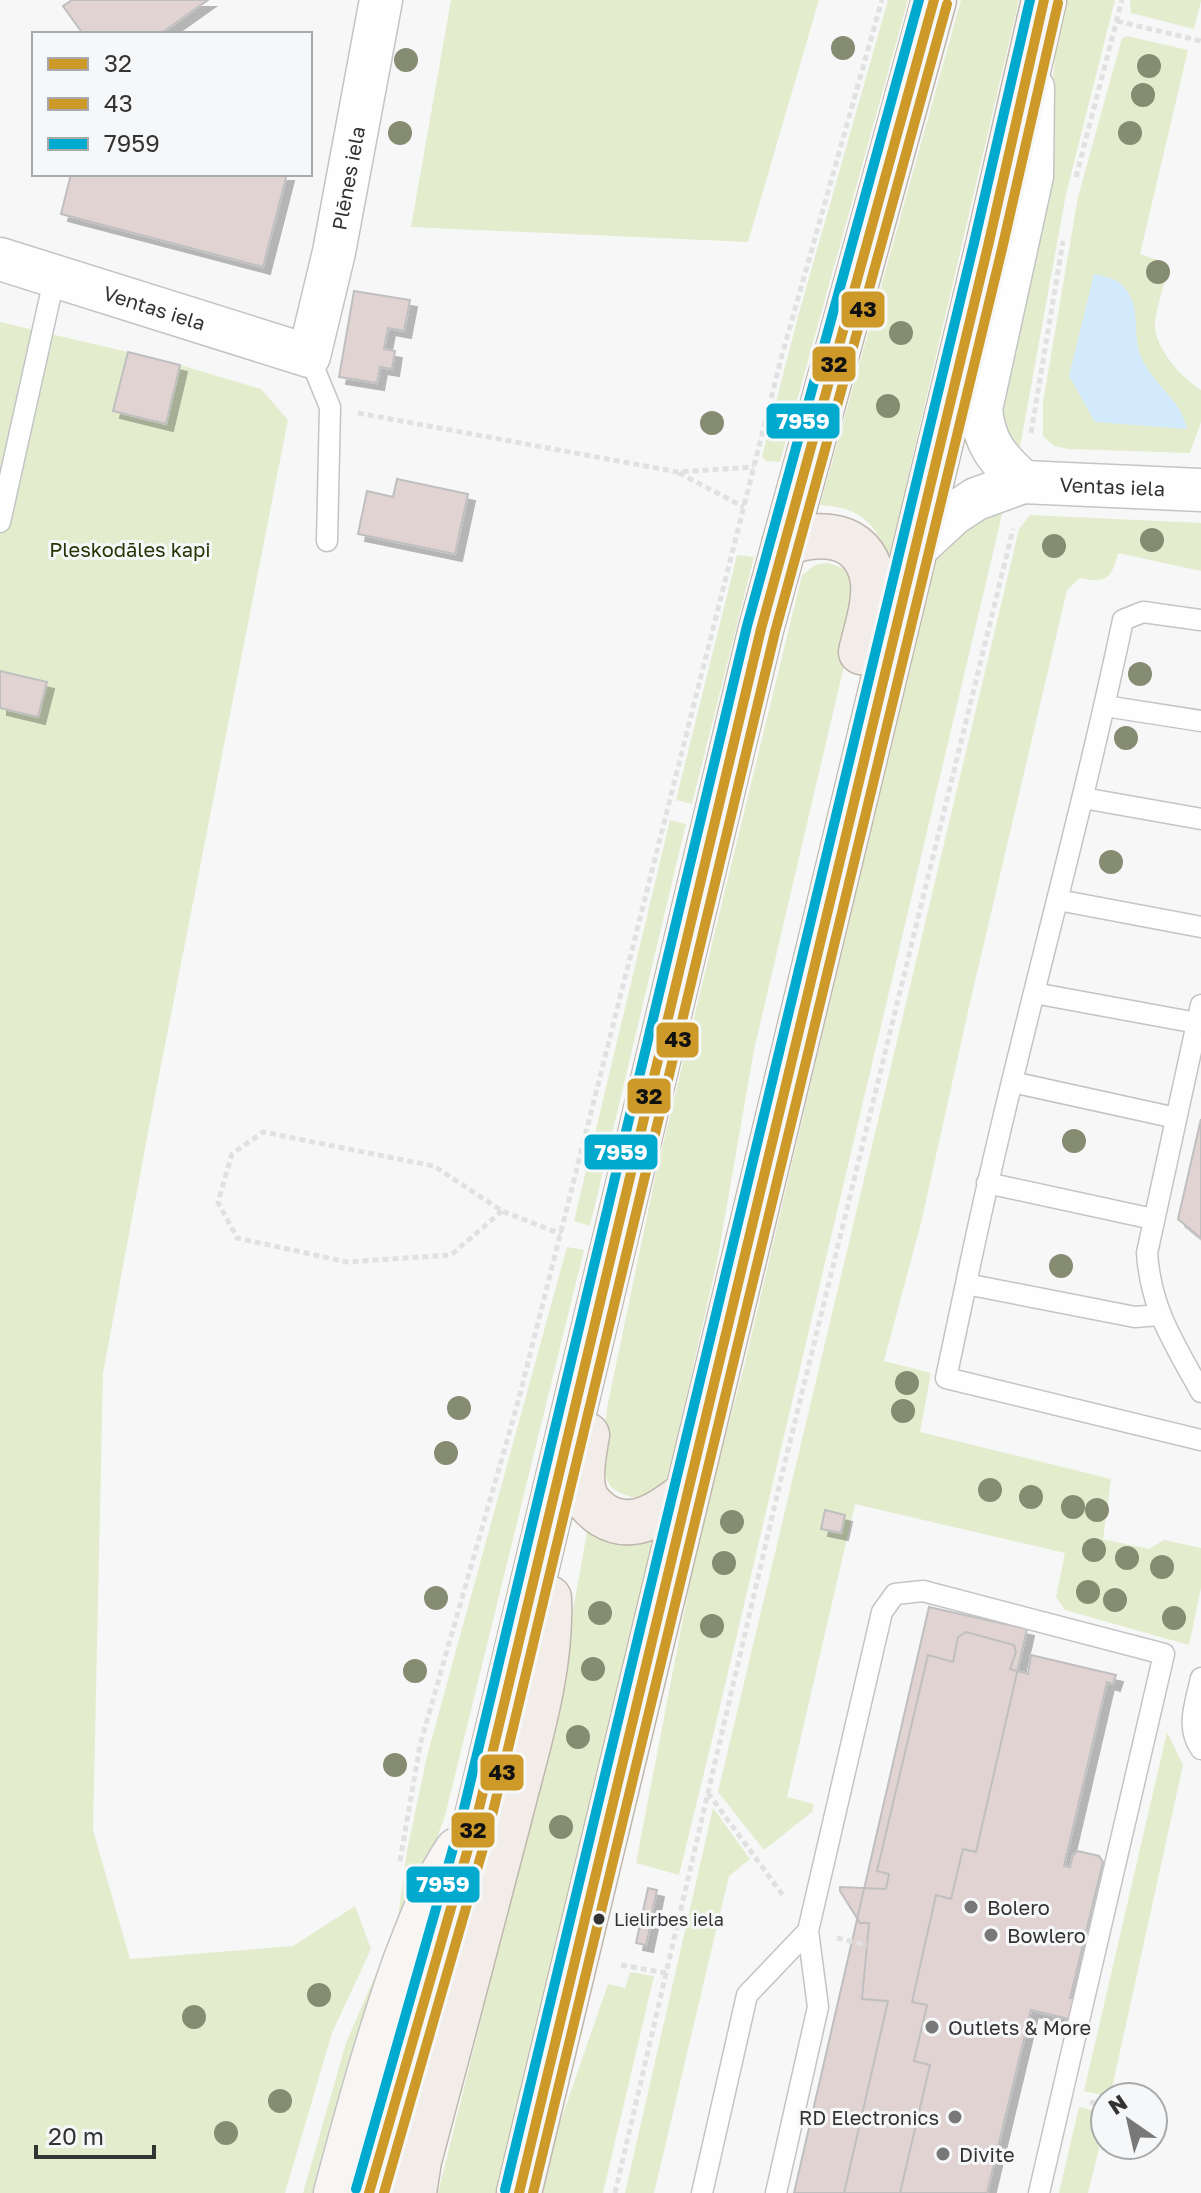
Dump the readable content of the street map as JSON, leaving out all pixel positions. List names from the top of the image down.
{
  "streets": {
    "street": ["Plēnes iela", "Ventas iela"]
  },
  "crossings": [
    ["Plēnes iela", "Ventas iela"]
  ],
  "parks": ["Pleskodāles kapi"],
  "places": [
    "Bolero",
    "Lielirbes iela",
    "Bowlero",
    "Outlets & More",
    "RD Electronics",
    "Divite"
  ],
  "lines": ["transit line 32", "transit line 7959", "transit line 43"],
  "legend": ["32", "43", "7959"],
  "scale_bar": "20 m",
  "north": "top left"
}
